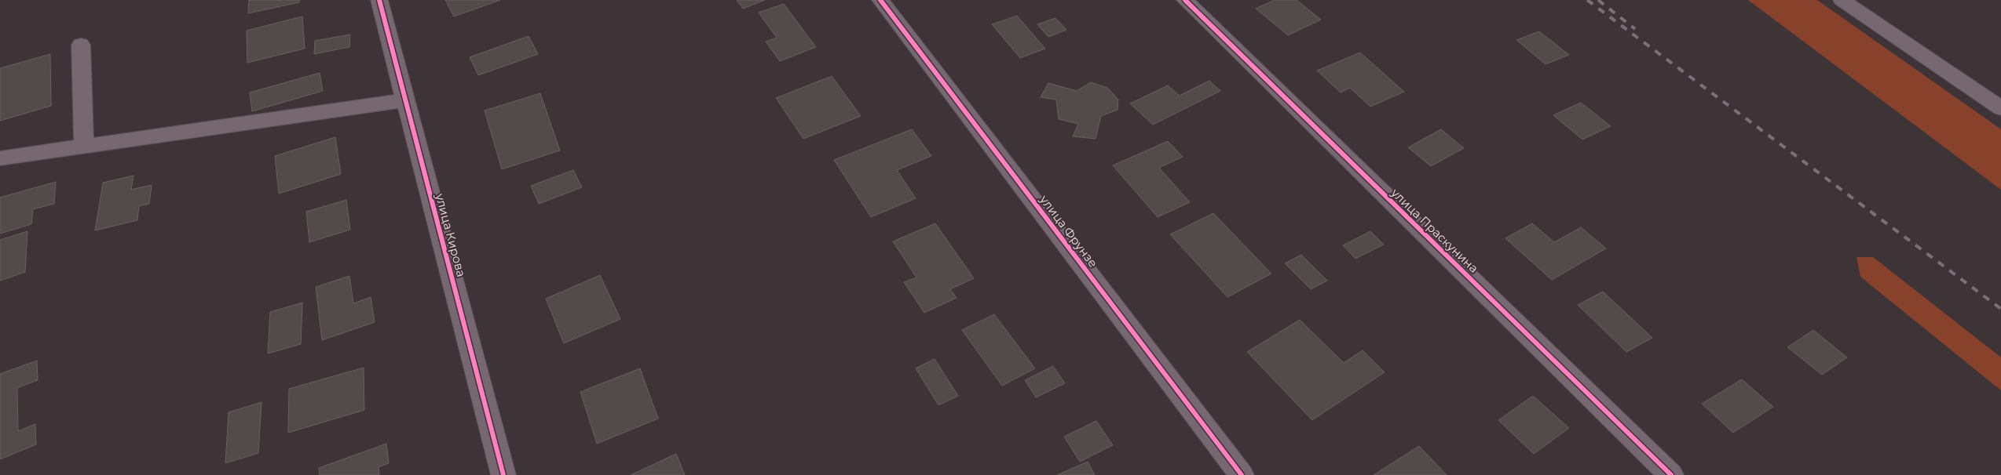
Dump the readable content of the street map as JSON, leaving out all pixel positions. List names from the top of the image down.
{
  "streets": {
    "street": ["улица Праскунина", "улица Фрунзе", "улица Кирова"]
  }
}
